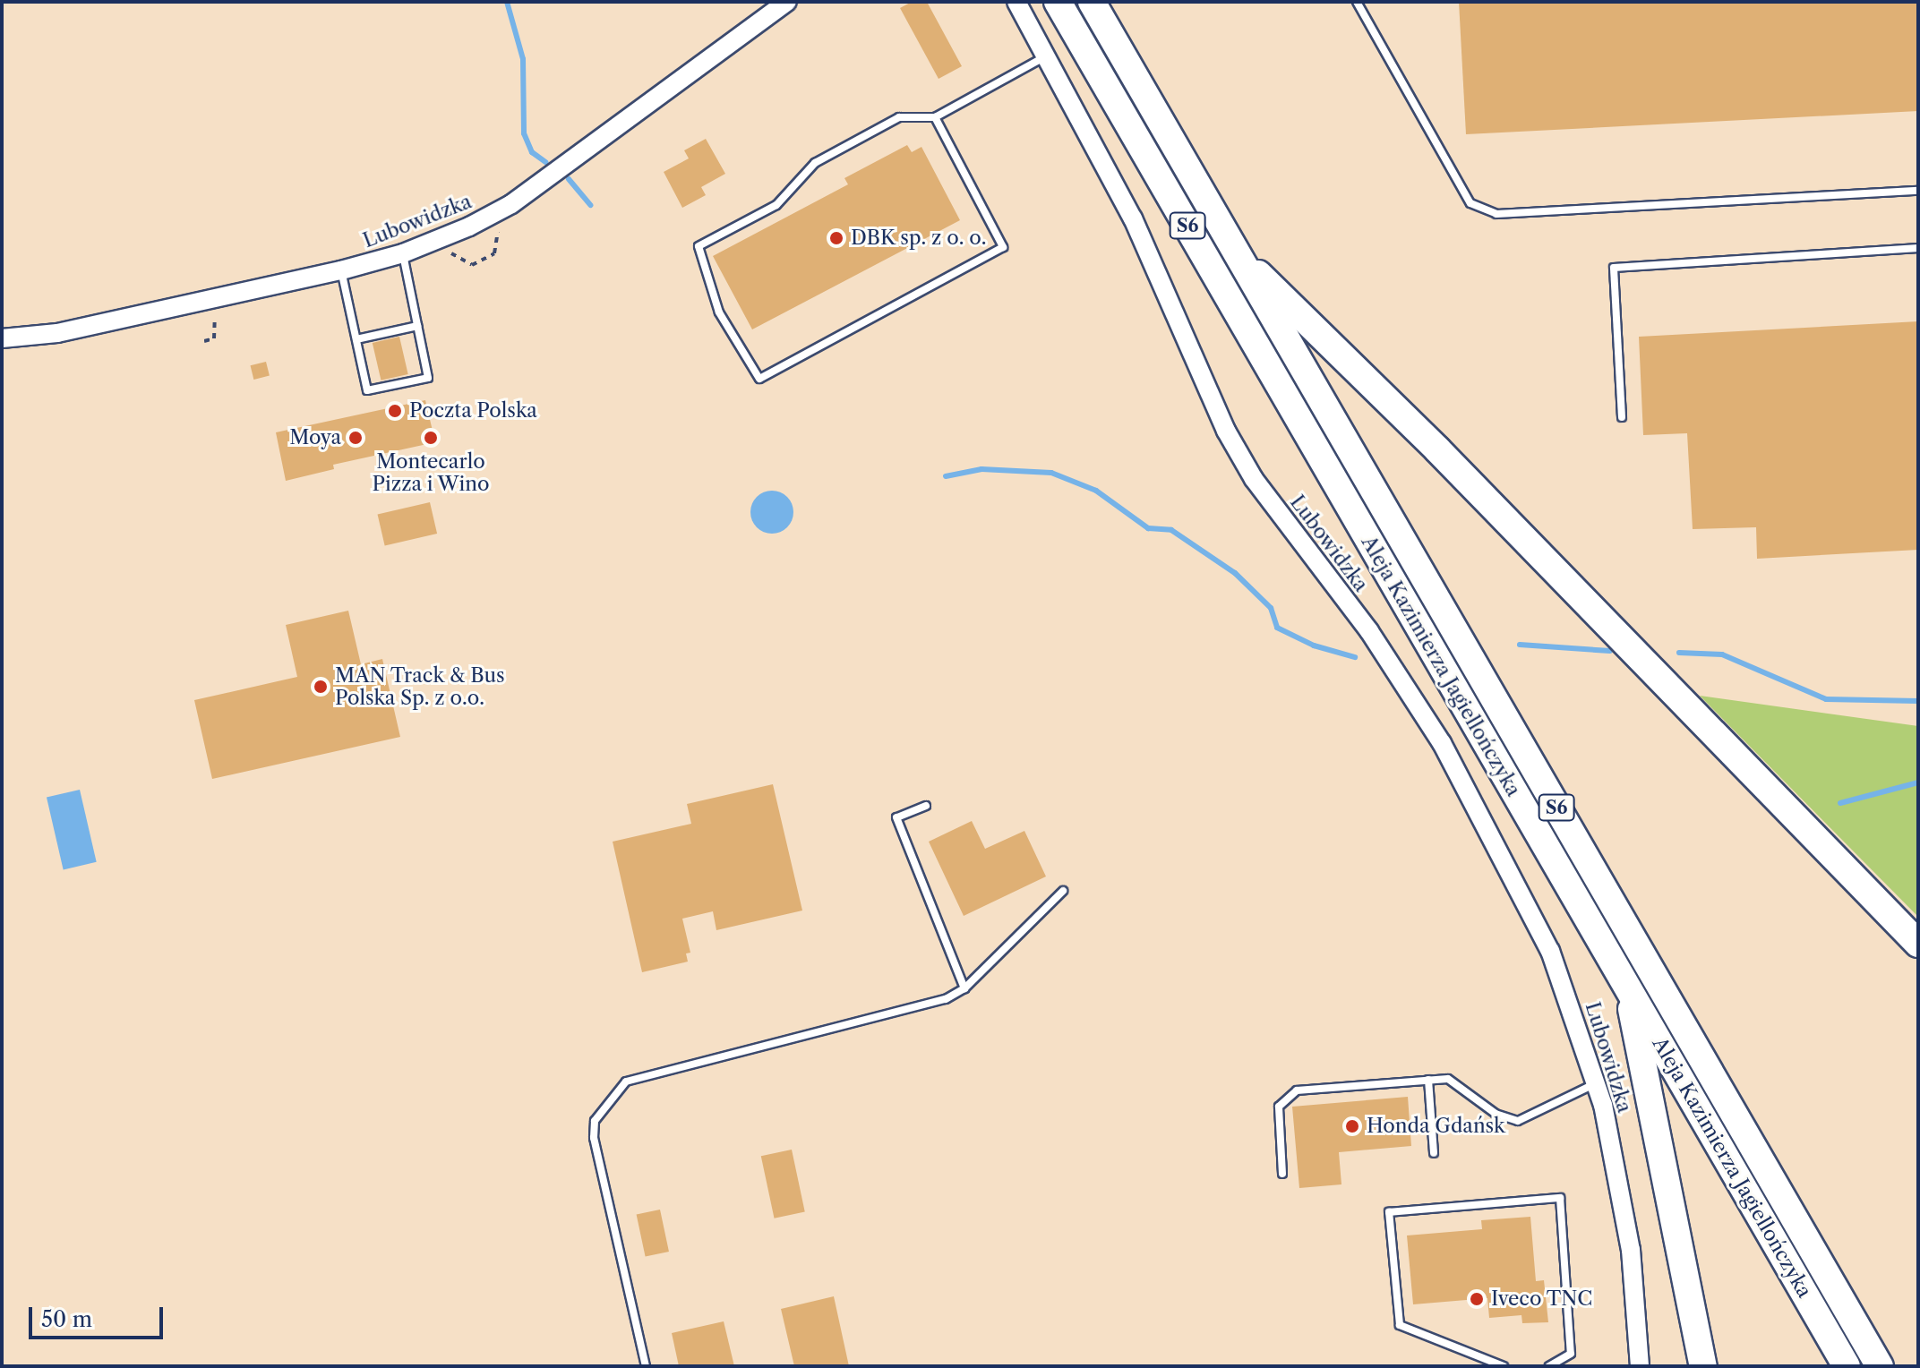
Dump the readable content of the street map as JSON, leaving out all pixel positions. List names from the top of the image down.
{
  "streets": {
    "highway": ["S6", "Aleja Kazimierza Jagiellończyka"],
    "street": ["Lubowidzka"]
  },
  "places": [
    "DBK sp. z o. o.",
    "Poczta Polska",
    "Moya",
    "Montecarlo Pizza i Wino",
    "MAN Track & Bus Polska Sp. z o.o.",
    "Honda Gdańsk",
    "Iveco TNC"
  ],
  "scale_bar": "50 m"
}
